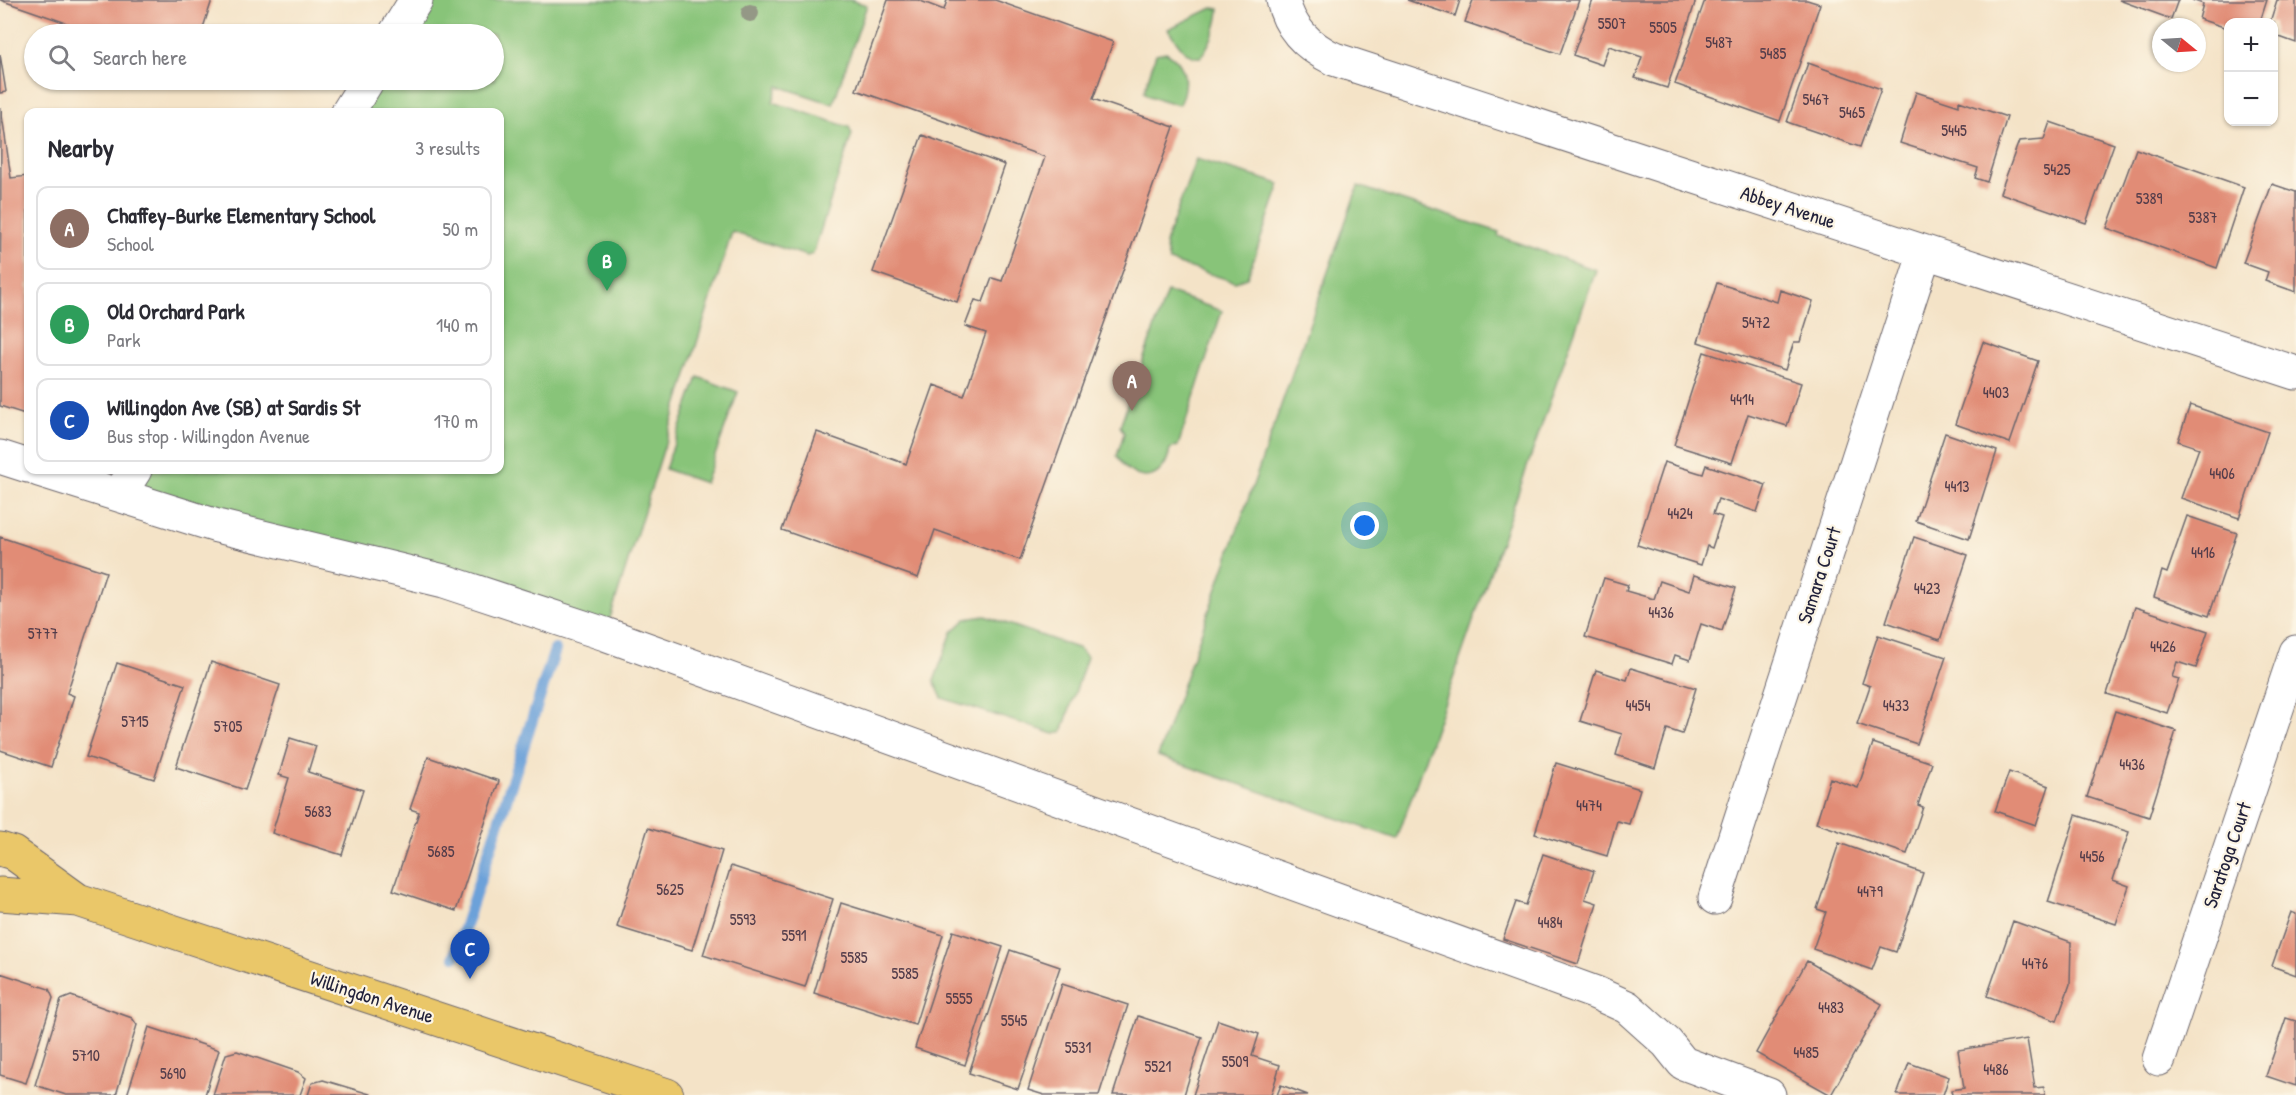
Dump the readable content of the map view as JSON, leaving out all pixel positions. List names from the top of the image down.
{
  "streets": {
    "main road": ["Willingdon Avenue"],
    "street": ["Abbey Avenue", "Samara Court", "Saratoga Court"]
  },
  "crossings": [
    ["Abbey Avenue", "Samara Court"]
  ],
  "house_numbers": [
    "5507",
    "5505",
    "5487",
    "5485",
    "5467",
    "5465",
    "5445",
    "5425",
    "5389",
    "5387",
    "5472",
    "4403",
    "4414",
    "4406",
    "4413",
    "4424",
    "4416",
    "4423",
    "4436",
    "5777",
    "4426",
    "4454",
    "4433",
    "5715",
    "5705",
    "4436",
    "4474",
    "5683",
    "5685",
    "4456",
    "5625",
    "4479",
    "5593",
    "4484",
    "5591",
    "5585",
    "4476",
    "5585",
    "5555",
    "4483",
    "5545",
    "5531",
    "4485",
    "5710",
    "5509",
    "5521",
    "4486",
    "5690"
  ],
  "north": "right",
  "page": {
    "map_buttons": ["+", "−"],
    "search": "Search here",
    "heading": ["Nearby", "3 results"],
    "list": [
      {
        "mark": "A",
        "name": "Chaffey-Burke Elementary School",
        "note": "School",
        "value": "50 m"
      },
      {
        "mark": "B",
        "name": "Old Orchard Park",
        "note": "Park",
        "value": "140 m"
      },
      {
        "mark": "C",
        "name": "Willingdon Ave (SB) at Sardis St",
        "note": "Bus stop · Willingdon Avenue",
        "value": "170 m"
      }
    ],
    "pins": ["B", "A", "C"]
  }
}
